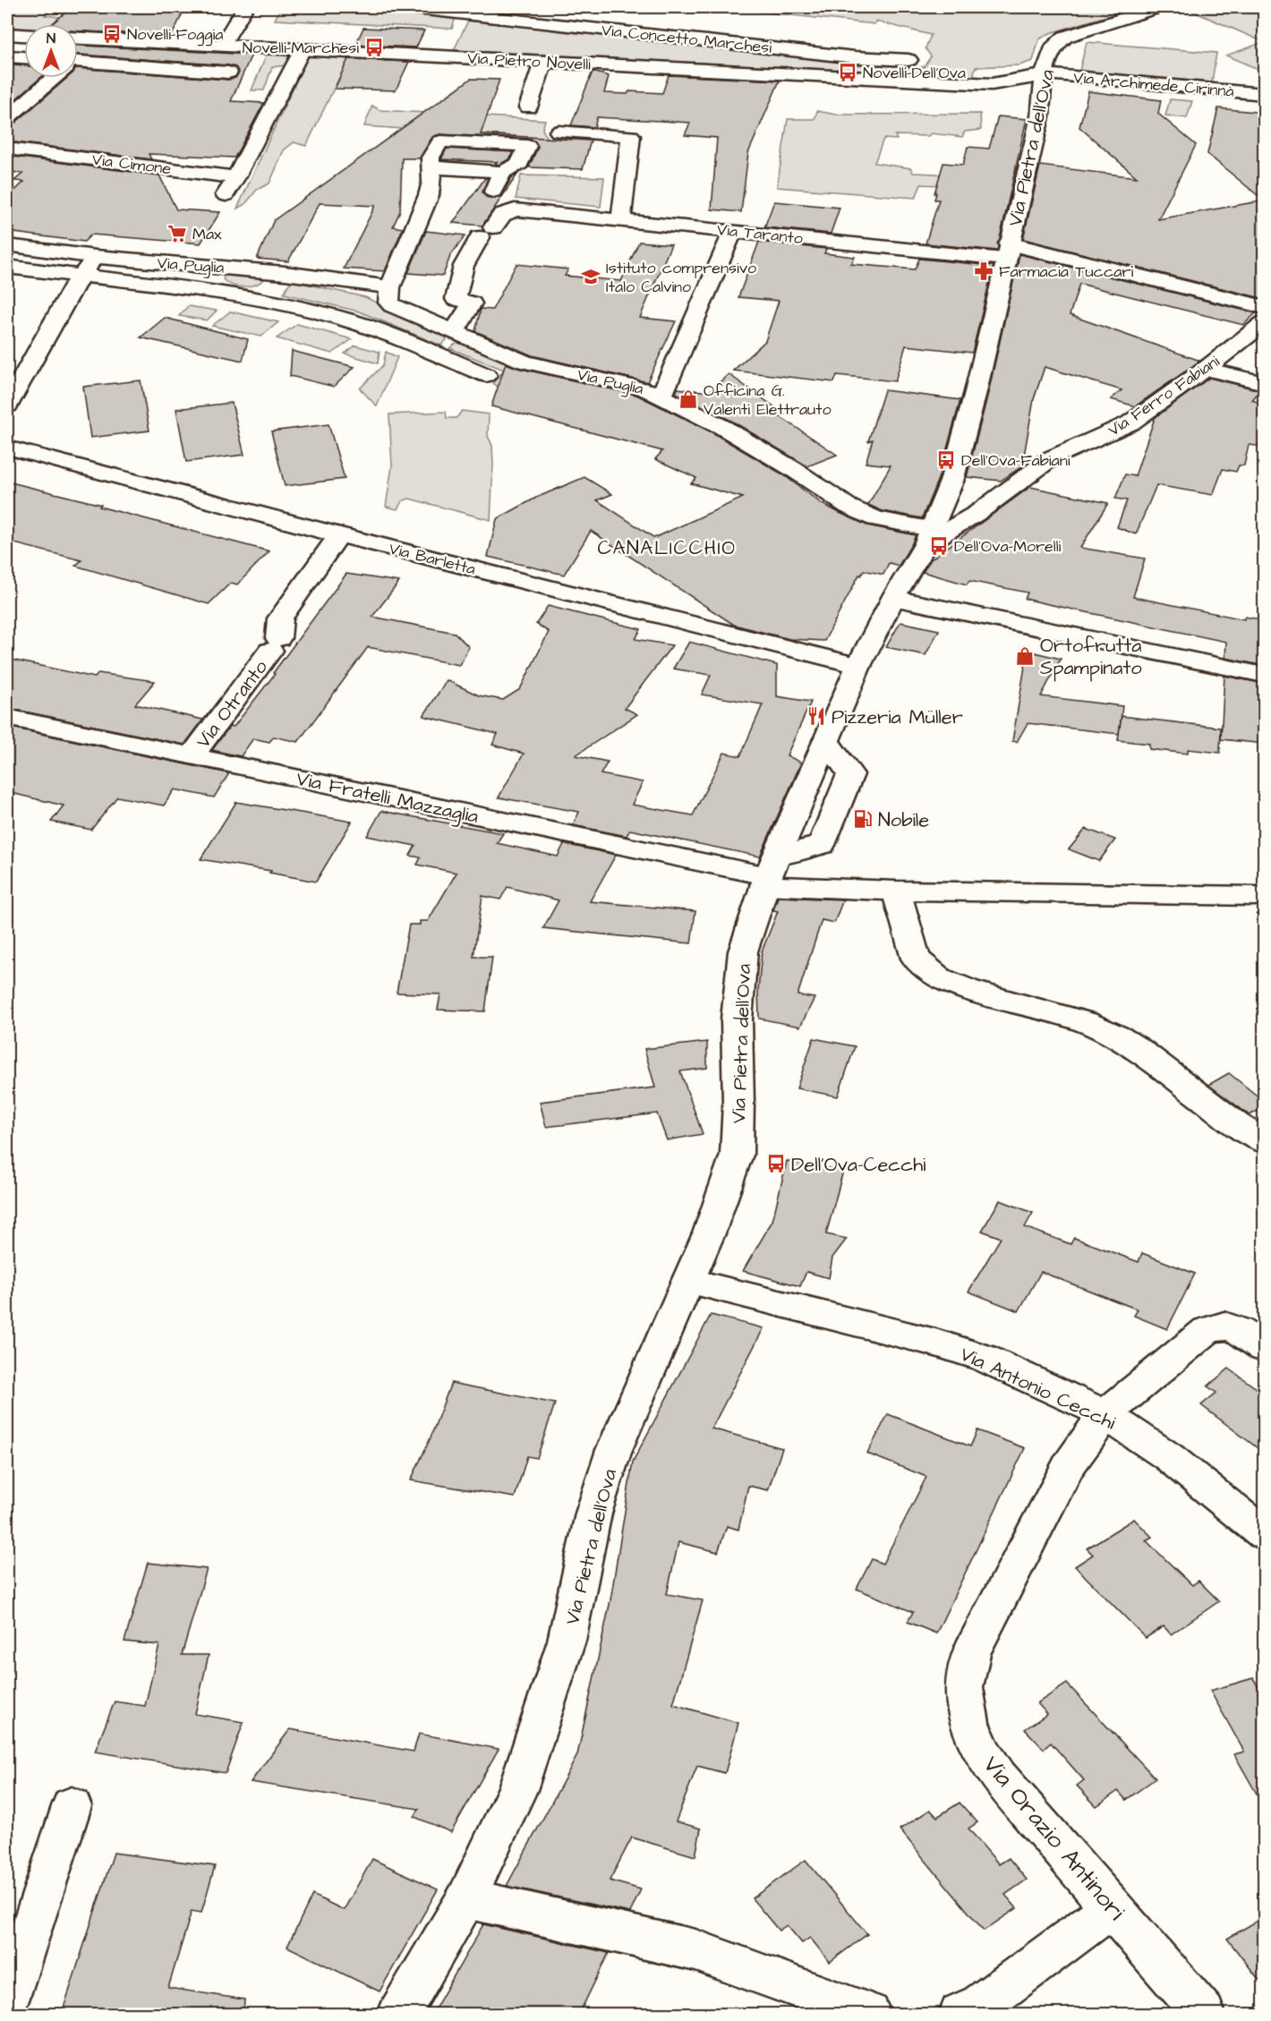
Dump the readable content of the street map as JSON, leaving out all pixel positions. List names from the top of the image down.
{
  "streets": {
    "street": [
      "Via Concetto Marchesi",
      "Via Pietro Novelli",
      "Via Archimede Cirinnà",
      "Via Pietra dell'Ova",
      "Via Cimone",
      "Via Taranto",
      "Via Puglia",
      "Via Ferro Fabiani",
      "Via Barletta",
      "Via Otranto",
      "Via Fratelli Mazzaglia",
      "Via Antonio Cecchi",
      "Via Orazio Antinori"
    ]
  },
  "crossings": [
    ["Via Pietro Novelli", "Via Archimede Cirinnà"],
    ["Via Archimede Cirinnà", "Via Pietra dell'Ova"],
    ["Via Pietra dell'Ova", "Via Taranto"],
    ["Via Pietra dell'Ova", "Via Puglia"],
    ["Via Pietra dell'Ova", "Via Ferro Fabiani"],
    ["Via Pietra dell'Ova", "Via Barletta"],
    ["Via Pietra dell'Ova", "Via Fratelli Mazzaglia"],
    ["Via Pietra dell'Ova", "Via Antonio Cecchi"],
    ["Via Puglia", "Via Ferro Fabiani"],
    ["Via Barletta", "Via Otranto"],
    ["Via Otranto", "Via Fratelli Mazzaglia"],
    ["Via Antonio Cecchi", "Via Orazio Antinori"]
  ],
  "districts": ["CANALICCHIO"],
  "places": {
    "bus stop": [
      "Novelli-Foggia",
      "Novelli-Marchesi",
      "Novelli-Dell'Ova",
      "Dell'Ova-Fabiani",
      "Dell'Ova-Morelli",
      "Dell'Ova-Cecchi"
    ],
    "supermarket": ["Max"],
    "pharmacy": ["Farmacia Tuccari"],
    "school or university": ["Istituto comprensivo Italo Calvino"],
    "shop": ["Officina G. Valenti Elettrauto", "Ortofrutta Spampinato"],
    "restaurant": ["Pizzeria Müller"],
    "fuel station": ["Nobile"]
  },
  "north": "top"
}
